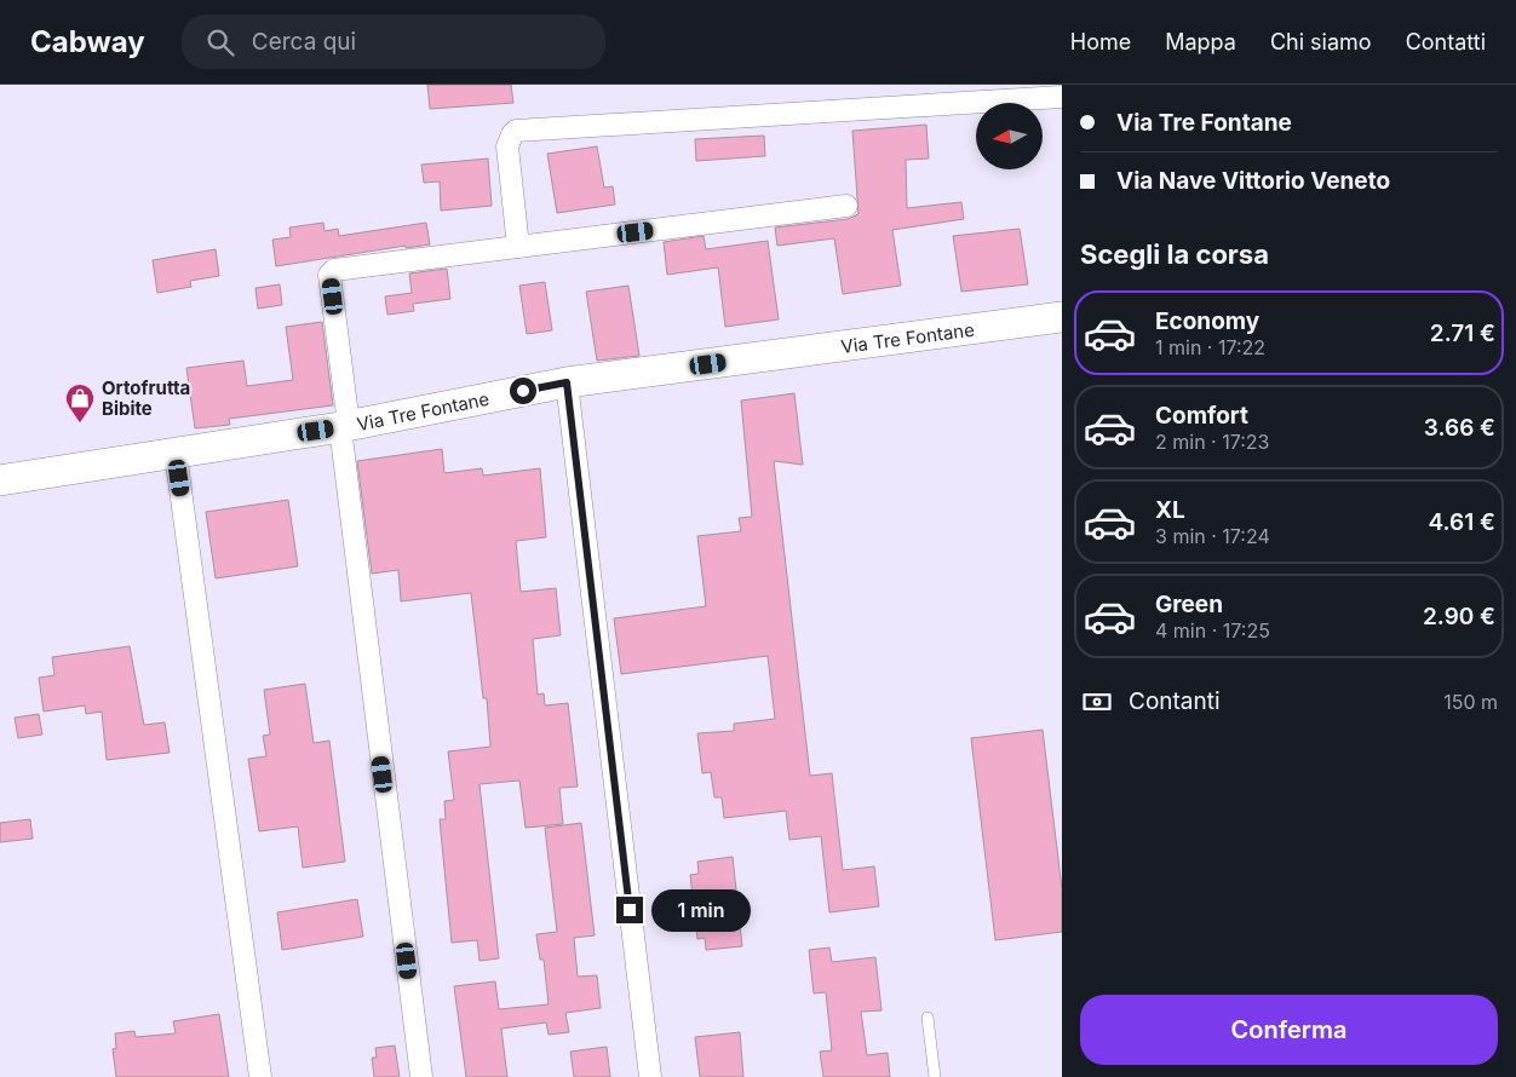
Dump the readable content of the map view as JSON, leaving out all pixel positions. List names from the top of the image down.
{
  "streets": {
    "street": ["Via Tre Fontane"]
  },
  "places": {
    "shop": ["Ortofrutta Bibite"]
  },
  "north": "left",
  "page": {
    "header": "Cabway",
    "search": "Cerca qui",
    "nav": [
      "Home",
      "Mappa",
      "Chi siamo",
      "Contatti"
    ],
    "banner": ["Via Tre Fontane", "Via Nave Vittorio Veneto"],
    "heading": "Scegli la corsa",
    "list": [
      {
        "name": "Economy",
        "note": "1 min · 17:22",
        "value": "2.71 €"
      },
      {
        "name": "Comfort",
        "note": "2 min · 17:23",
        "value": "3.66 €"
      },
      {
        "name": "XL",
        "note": "3 min · 17:24",
        "value": "4.61 €"
      },
      {
        "name": "Green",
        "note": "4 min · 17:25",
        "value": "2.90 €"
      }
    ],
    "pay": ["Contanti", "150 m"],
    "bubble": "1 min",
    "buttons": "Conferma"
  }
}
